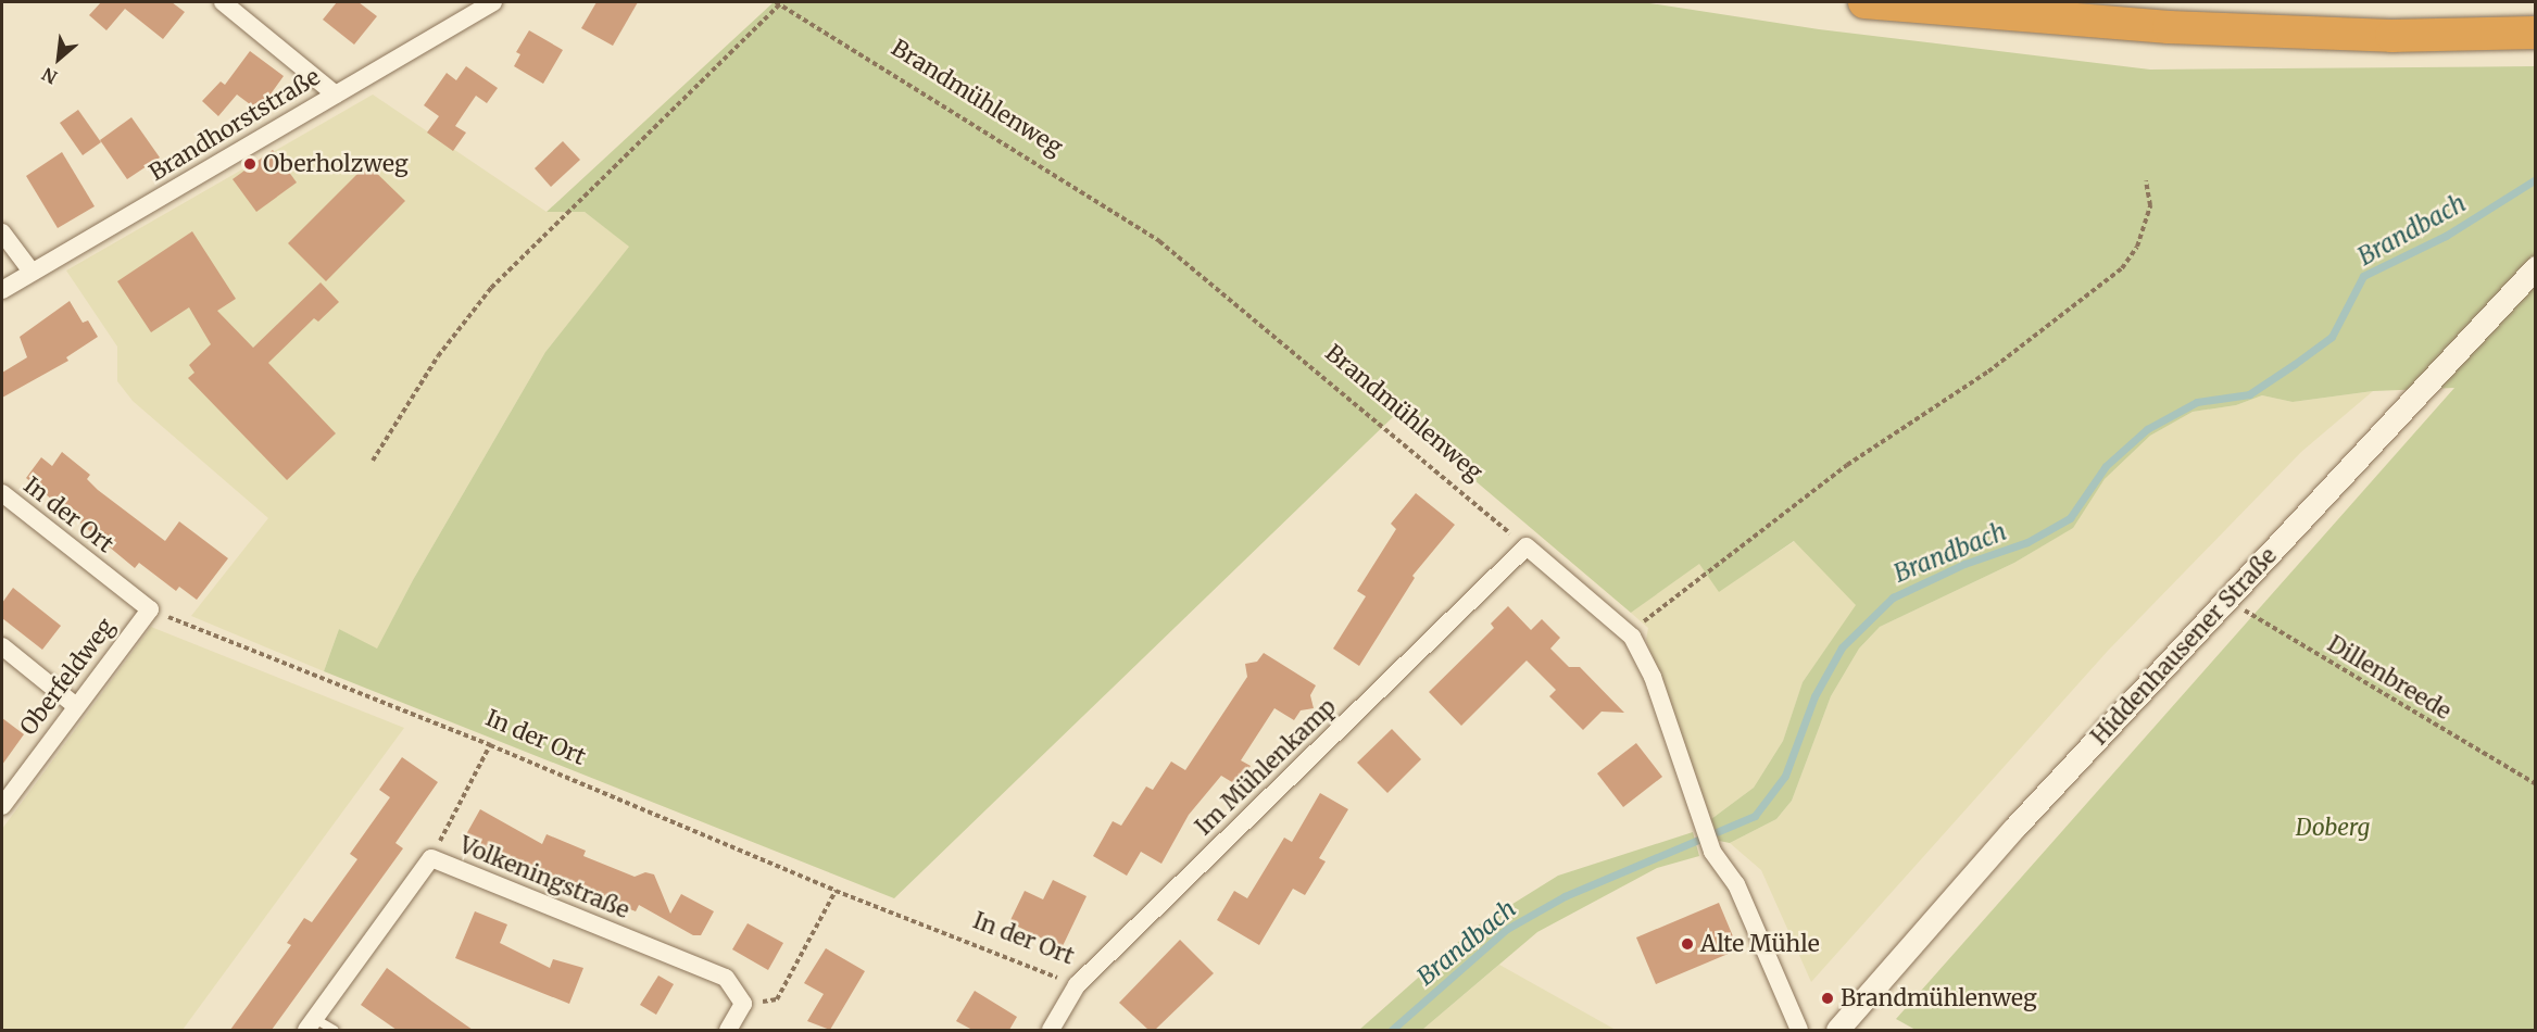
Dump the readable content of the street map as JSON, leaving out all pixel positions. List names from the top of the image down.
{
  "streets": {
    "street": [
      "Brandhorststraße",
      "In der Ort",
      "Hiddenhausener Straße",
      "Oberfeldweg",
      "Im Mühlenkamp",
      "Volkeningstraße"
    ],
    "path": ["Brandmühlenweg", "Dillenbreede"]
  },
  "crossings": [
    ["Brandmühlenweg", "Im Mühlenkamp"],
    ["In der Ort", "Oberfeldweg"],
    ["In der Ort", "Im Mühlenkamp"],
    ["In der Ort", "Volkeningstraße"],
    ["Hiddenhausener Straße", "Dillenbreede"]
  ],
  "water": ["Brandbach"],
  "parks": ["Doberg"],
  "places": ["Oberholzweg", "Alte Mühle", "Brandmühlenweg"],
  "north": "bottom left"
}
